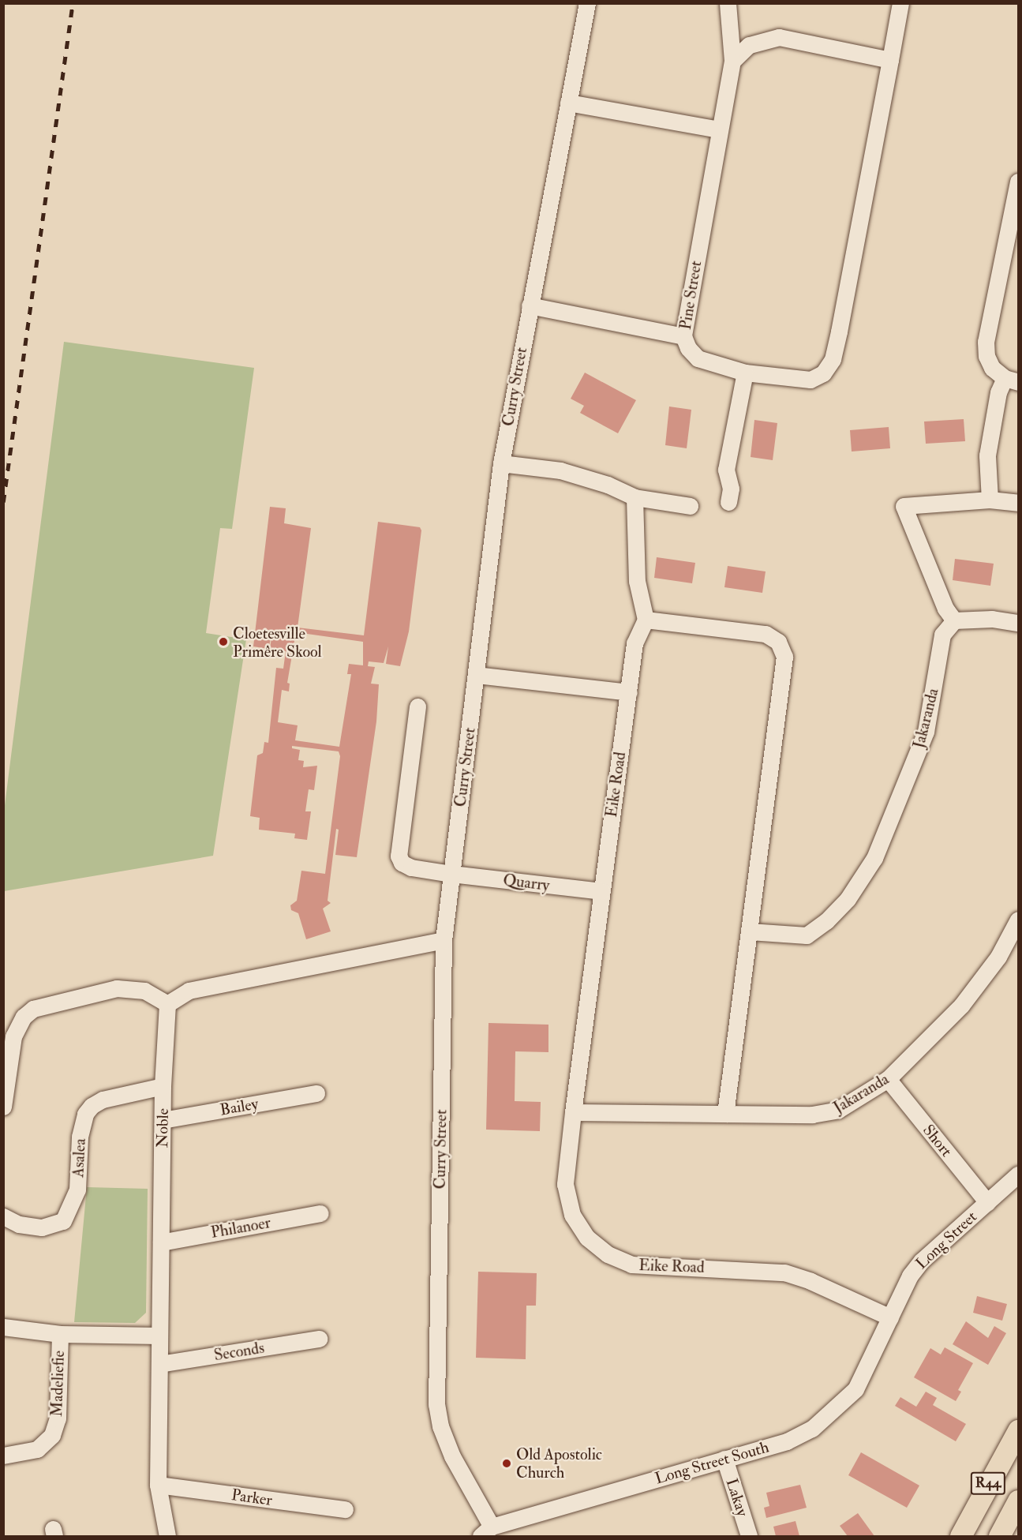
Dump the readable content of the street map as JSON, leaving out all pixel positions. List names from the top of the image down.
{
  "streets": {
    "main road": ["R44"],
    "street": [
      "Pine Street",
      "Curry Street",
      "Jakaranda",
      "Eike Road",
      "Quarry",
      "Bailey",
      "Noble",
      "Short",
      "Asalea",
      "Philanoer",
      "Long Street",
      "Seconds",
      "Madeliefie",
      "Long Street South",
      "Parker",
      "Lakay"
    ]
  },
  "crossings": [
    ["Curry Street", "Quarry"],
    ["Curry Street", "Long Street South"],
    ["Jakaranda", "Eike Road"],
    ["Jakaranda", "Short"],
    ["Eike Road", "Quarry"],
    ["Eike Road", "Long Street"],
    ["Eike Road", "Long Street South"],
    ["Bailey", "Noble"],
    ["Noble", "Asalea"],
    ["Noble", "Philanoer"],
    ["Noble", "Seconds"],
    ["Noble", "Madeliefie"],
    ["Noble", "Parker"],
    ["Short", "Long Street"],
    ["Long Street", "Long Street South"],
    ["Long Street South", "Lakay"]
  ],
  "places": ["Cloetesville Primêre Skool", "Old Apostolic Church"]
}
